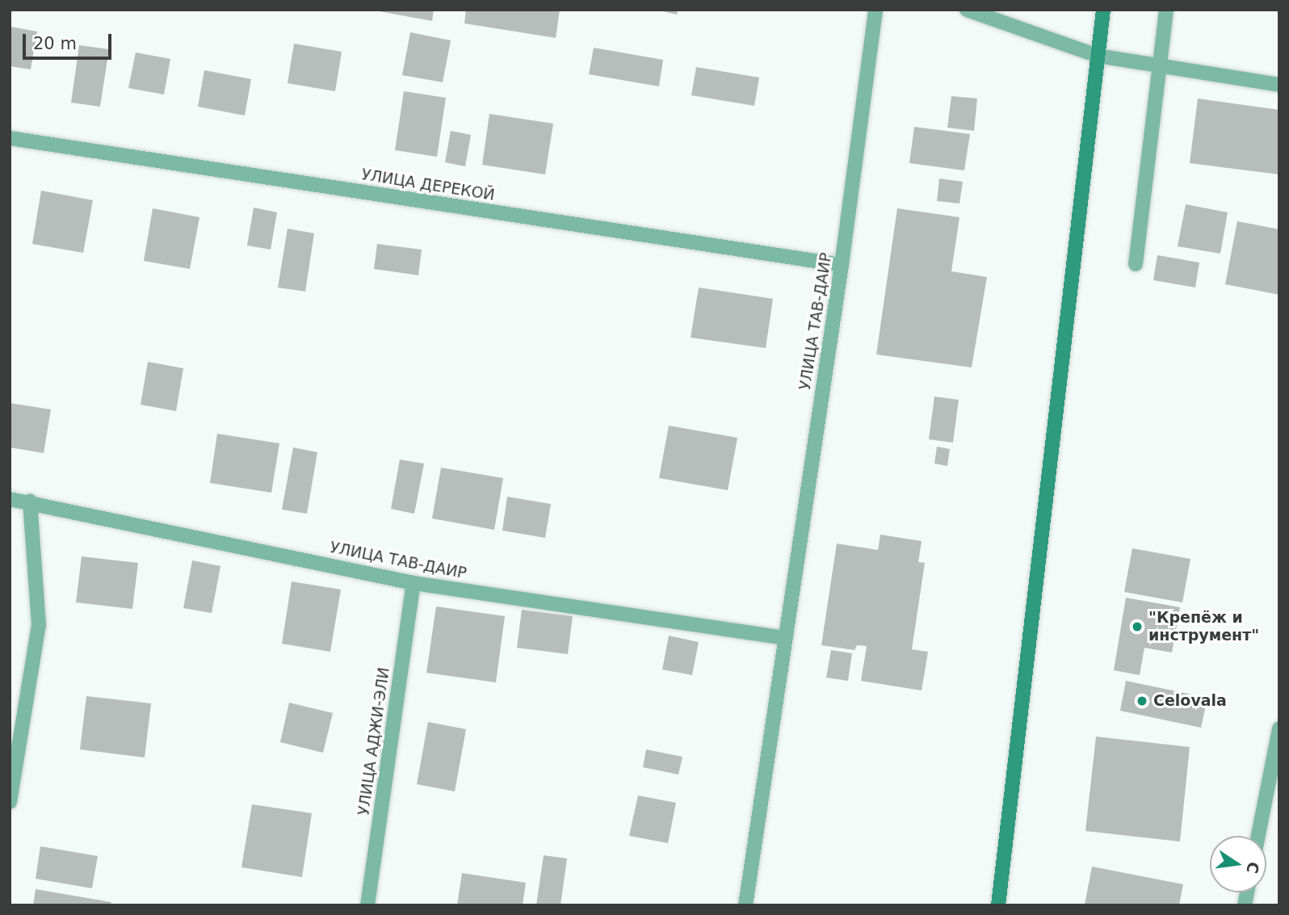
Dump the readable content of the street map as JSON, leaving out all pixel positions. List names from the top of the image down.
{
  "streets": {
    "street": ["УЛИЦА ДЕРЕКОЙ", "УЛИЦА ТАВ-ДАИР", "УЛИЦА АДЖИ-ЭЛИ"]
  },
  "crossings": [
    ["УЛИЦА ДЕРЕКОЙ", "УЛИЦА ТАВ-ДАИР"],
    ["УЛИЦА ТАВ-ДАИР", "УЛИЦА АДЖИ-ЭЛИ"]
  ],
  "places": ["\"Крепёж и инструмент\"", "Celovala"],
  "scale_bar": "20 m",
  "north": "right"
}
